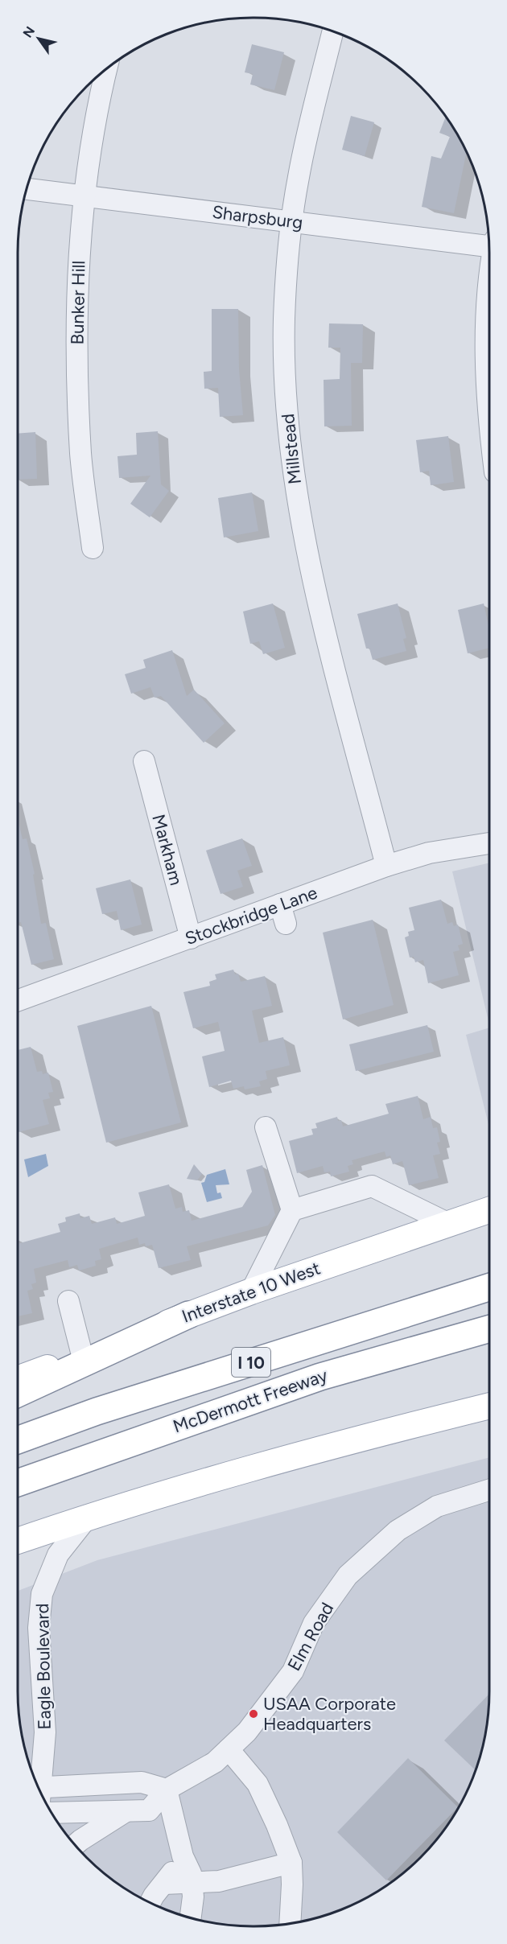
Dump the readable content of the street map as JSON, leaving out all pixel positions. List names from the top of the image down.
{
  "streets": {
    "highway": ["I 10", "McDermott Freeway"],
    "main road": ["Interstate 10 West"],
    "street": [
      "Sharpsburg",
      "Bunker Hill",
      "Millstead",
      "Markham",
      "Stockbridge Lane",
      "Elm Road",
      "Eagle Boulevard"
    ]
  },
  "crossings": [
    ["Sharpsburg", "Bunker Hill"],
    ["Sharpsburg", "Millstead"],
    ["Millstead", "Stockbridge Lane"],
    ["Markham", "Stockbridge Lane"]
  ],
  "places": ["USAA Corporate Headquarters"],
  "north": "top left"
}
